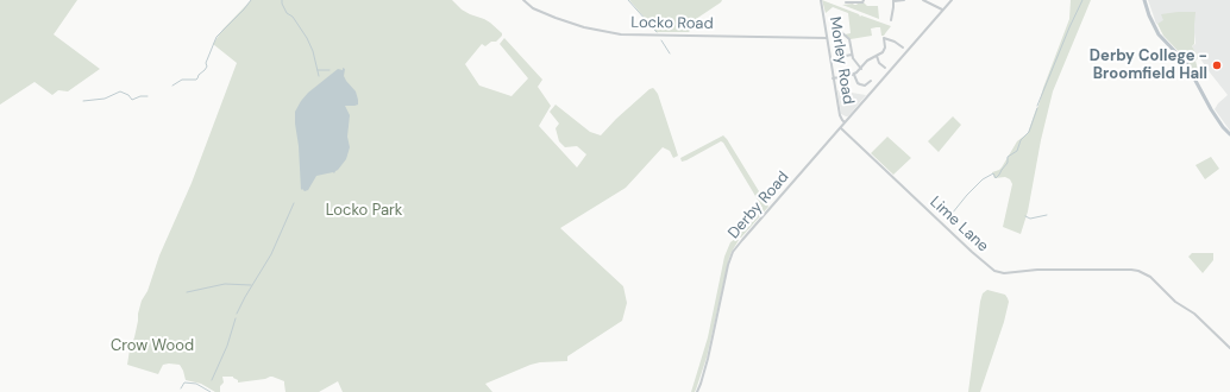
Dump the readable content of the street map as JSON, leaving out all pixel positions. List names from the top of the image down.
{
  "streets": {
    "street": [
      "Locko Road",
      "Morley Road",
      "Derby Road",
      "Lime Lane"
    ]
  },
  "crossings": [
    ["Locko Road", "Morley Road"],
    ["Derby Road", "Lime Lane"]
  ],
  "parks": ["Locko Park", "Crow Wood"],
  "places": ["Derby College - Broomfield Hall"]
}
